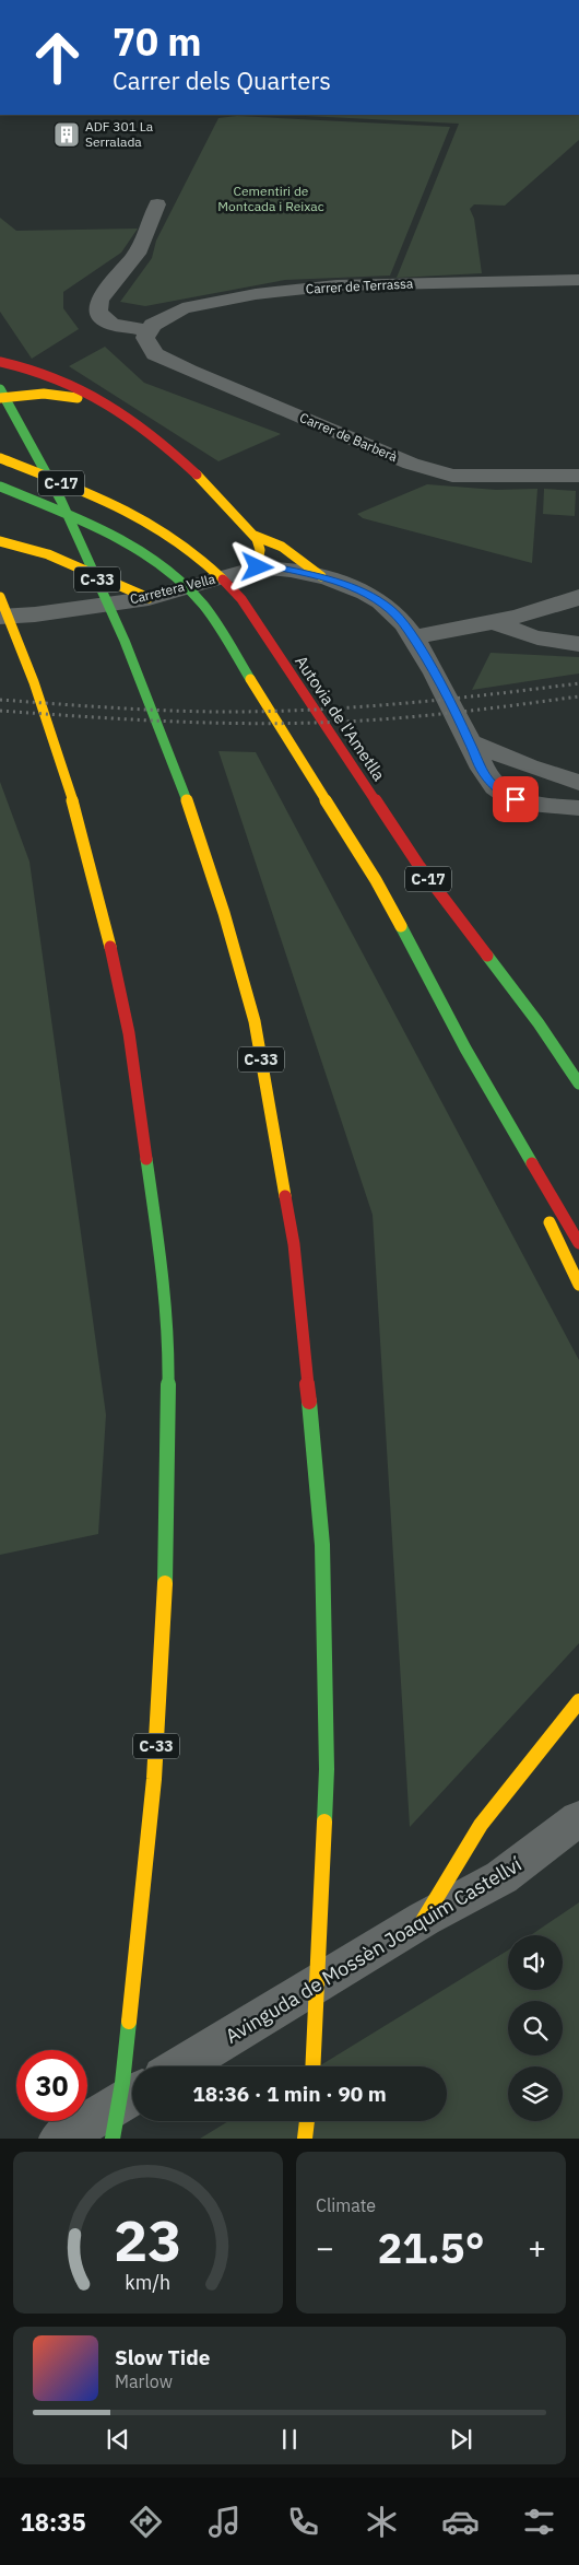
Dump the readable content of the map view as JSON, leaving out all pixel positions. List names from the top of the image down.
{
  "streets": {
    "highway": ["C-17", "C-33", "Autovia de l'Ametlla"],
    "street": [
      "Carrer de Terrassa",
      "Carrer de Barberà",
      "Carretera Vella",
      "Avinguda de Mossèn Joaquim Castellví"
    ]
  },
  "crossings": [
    ["Carrer de Terrassa", "Carrer de Barberà"]
  ],
  "parks": ["Cementiri de Montcada i Reixac"],
  "places": {
    "building": ["ADF 301 La Serralada"]
  },
  "page": {
    "turn": ["70 m", "Carrer dels Quarters"],
    "limit": "30",
    "trip": "18:36 · 1 min · 90 m",
    "tile": "Climate",
    "heat": ["−", "21.5°", "+"],
    "song": ["Slow Tide", "Marlow"],
    "tabs": "18:35",
    "gauge": ["23", "km/h"]
  }
}
